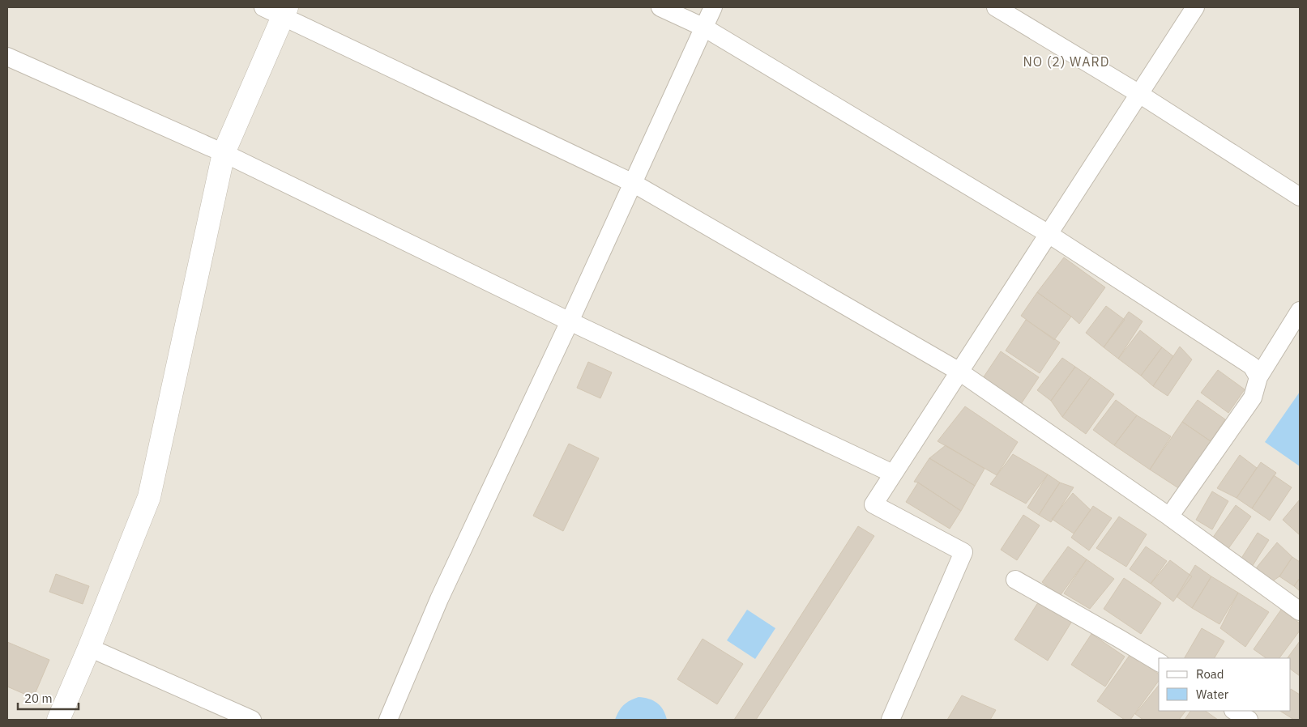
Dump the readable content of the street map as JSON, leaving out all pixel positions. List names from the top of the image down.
{
  "districts": ["NO (2) WARD"],
  "legend": ["Road", "Water"],
  "scale_bar": "20 m"
}
